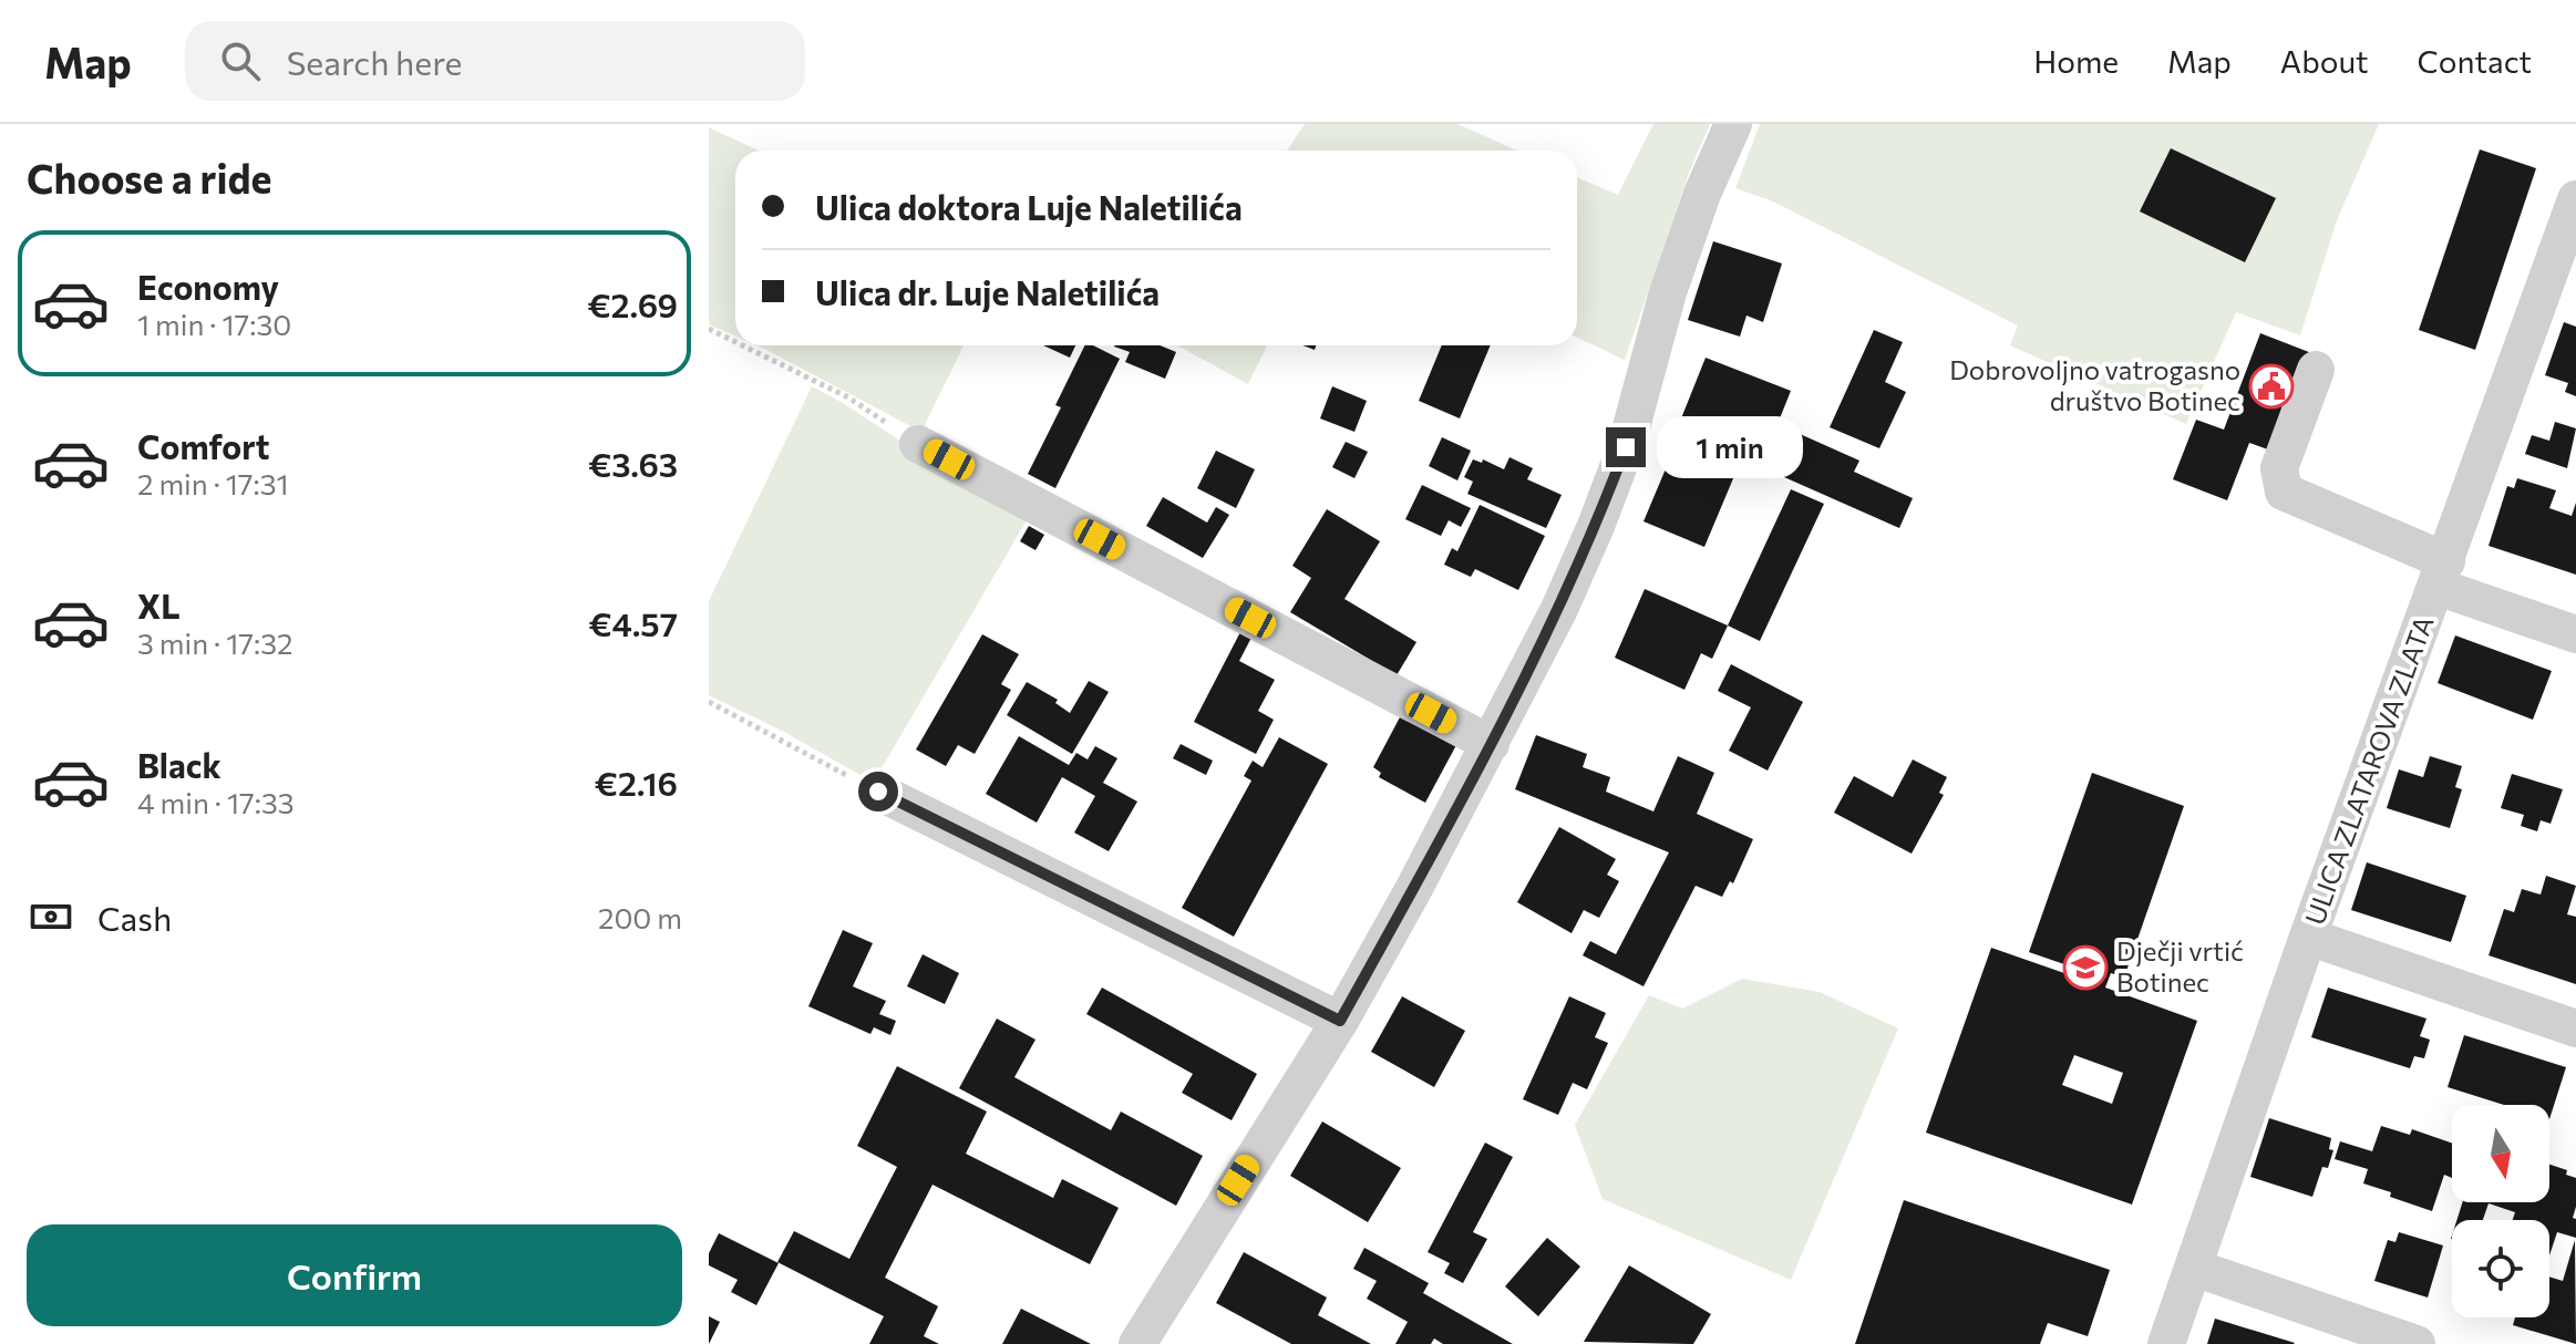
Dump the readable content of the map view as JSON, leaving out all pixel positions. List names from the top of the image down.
{
  "streets": {
    "street": ["ULICA ZLATAROVA ZLATA"]
  },
  "places": {
    "public building": ["Dobrovoljno vatrogasno društvo Botinec"],
    "school or university": ["Dječji vrtić Botinec"]
  },
  "north": "bottom",
  "page": {
    "header": "Map",
    "search": "Search here",
    "nav": [
      "Home",
      "Map",
      "About",
      "Contact"
    ],
    "heading": "Choose a ride",
    "banner": ["Ulica doktora Luje Naletilića", "Ulica dr. Luje Naletilića"],
    "list": [
      {
        "name": "Economy",
        "note": "1 min · 17:30",
        "value": "€2.69"
      },
      {
        "name": "Comfort",
        "note": "2 min · 17:31",
        "value": "€3.63"
      },
      {
        "name": "XL",
        "note": "3 min · 17:32",
        "value": "€4.57"
      },
      {
        "name": "Black",
        "note": "4 min · 17:33",
        "value": "€2.16"
      }
    ],
    "bubble": "1 min",
    "pay": ["Cash", "200 m"],
    "buttons": "Confirm"
  }
}
